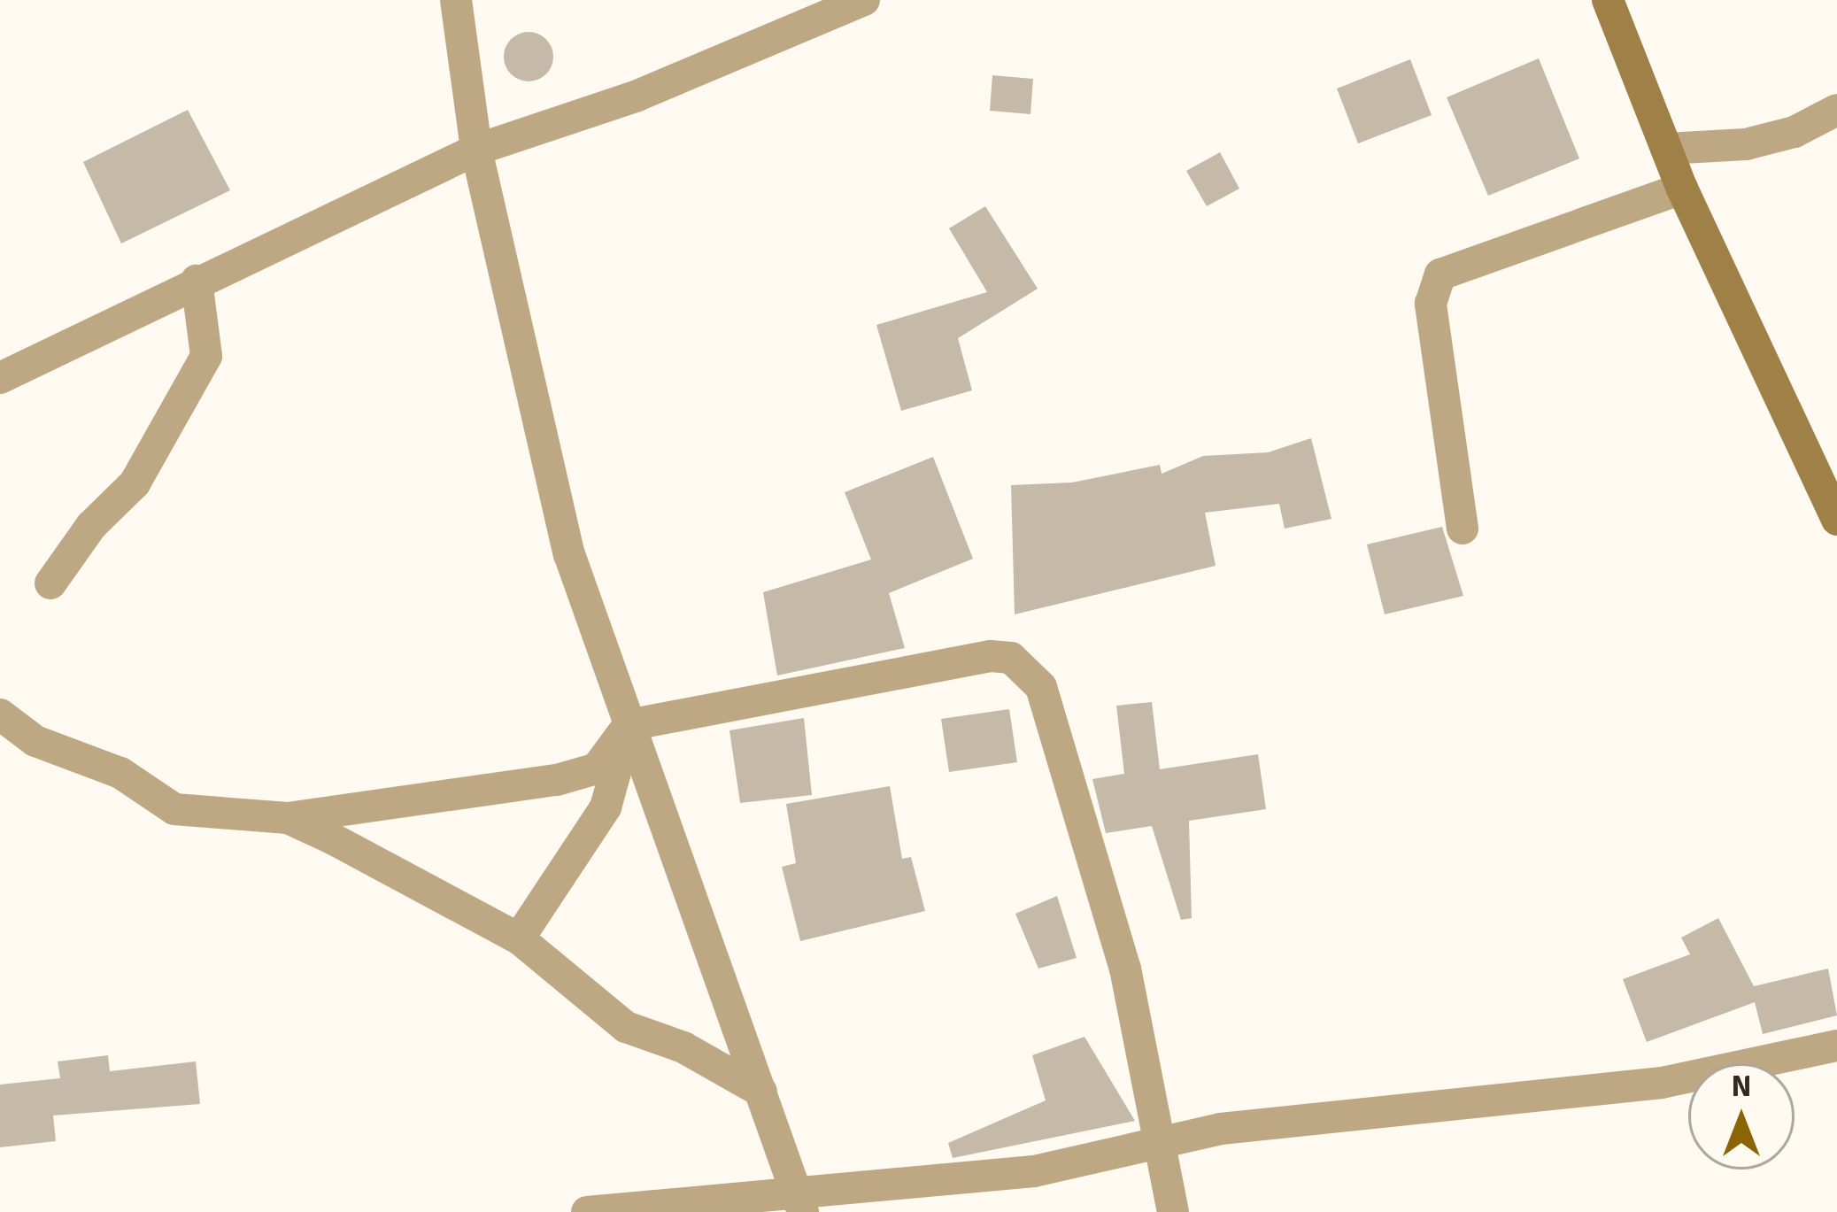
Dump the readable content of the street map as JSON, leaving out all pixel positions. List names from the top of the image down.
{
  "north": "top"
}
